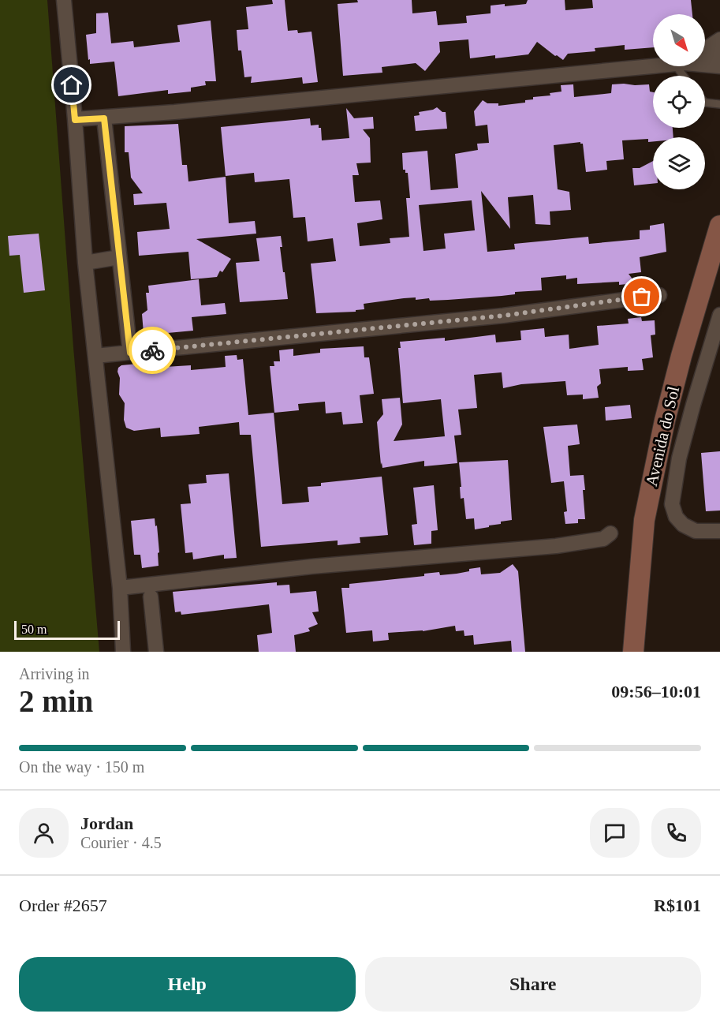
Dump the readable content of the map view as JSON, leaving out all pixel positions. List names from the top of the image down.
{
  "streets": {
    "street": ["Avenida do Sol"]
  },
  "scale_bar": "50 m",
  "north": "bottom right",
  "page": {
    "scale": "50 m",
    "heading": ["2 min", "Arriving in", "09:56–10:01"],
    "panel": [
      "Jordan",
      "Courier · 4.5",
      "Order #2657",
      "R$101"
    ],
    "bar": "On the way · 150 m",
    "buttons": ["Help", "Share"]
  }
}
